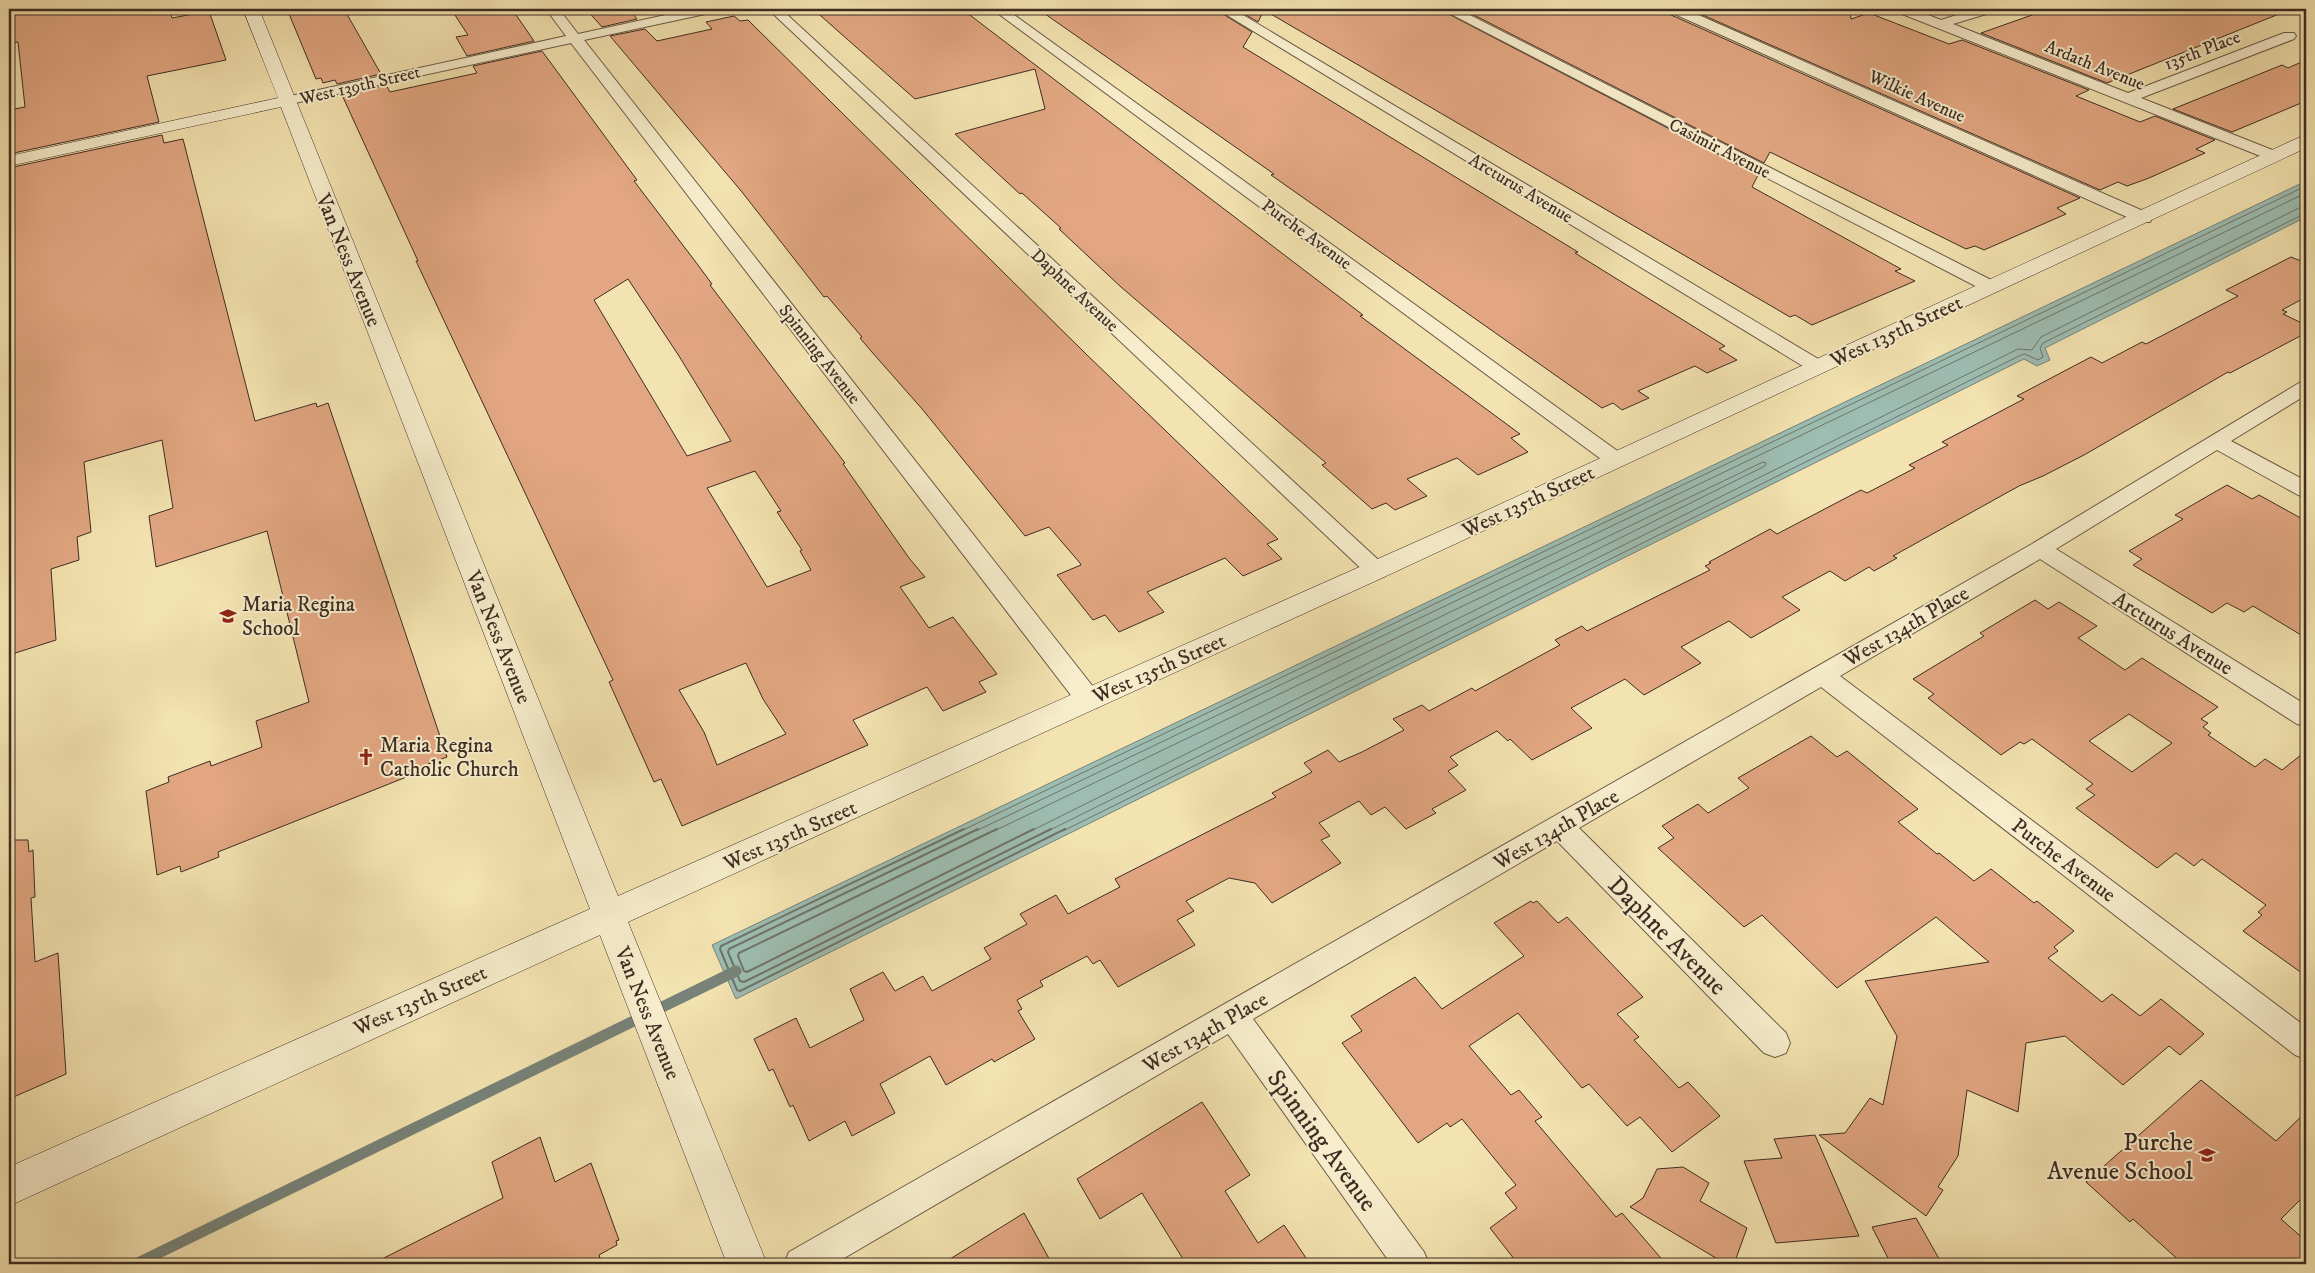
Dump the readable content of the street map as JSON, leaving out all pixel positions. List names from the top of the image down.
{
  "streets": {
    "street": [
      "135th Place",
      "Ardath Avenue",
      "West 139th Street",
      "Wilkie Avenue",
      "Casimir Avenue",
      "Arcturus Avenue",
      "Purche Avenue",
      "Van Ness Avenue",
      "Daphne Avenue",
      "West 135th Street",
      "Spinning Avenue",
      "West 134th Place"
    ]
  },
  "crossings": [
    ["135th Place", "Ardath Avenue"],
    ["Ardath Avenue", "West 135th Street"],
    ["West 139th Street", "Van Ness Avenue"],
    ["West 139th Street", "Spinning Avenue"],
    ["Wilkie Avenue", "West 135th Street"],
    ["Casimir Avenue", "West 135th Street"],
    ["Arcturus Avenue", "West 135th Street"],
    ["Arcturus Avenue", "West 134th Place"],
    ["Purche Avenue", "West 135th Street"],
    ["Purche Avenue", "West 134th Place"],
    ["Van Ness Avenue", "West 135th Street"],
    ["Daphne Avenue", "West 135th Street"],
    ["Daphne Avenue", "West 134th Place"],
    ["West 135th Street", "Spinning Avenue"],
    ["Spinning Avenue", "West 134th Place"]
  ],
  "places": {
    "school or university": ["Maria Regina School", "Purche Avenue School"],
    "church": ["Maria Regina Catholic Church"]
  }
}
